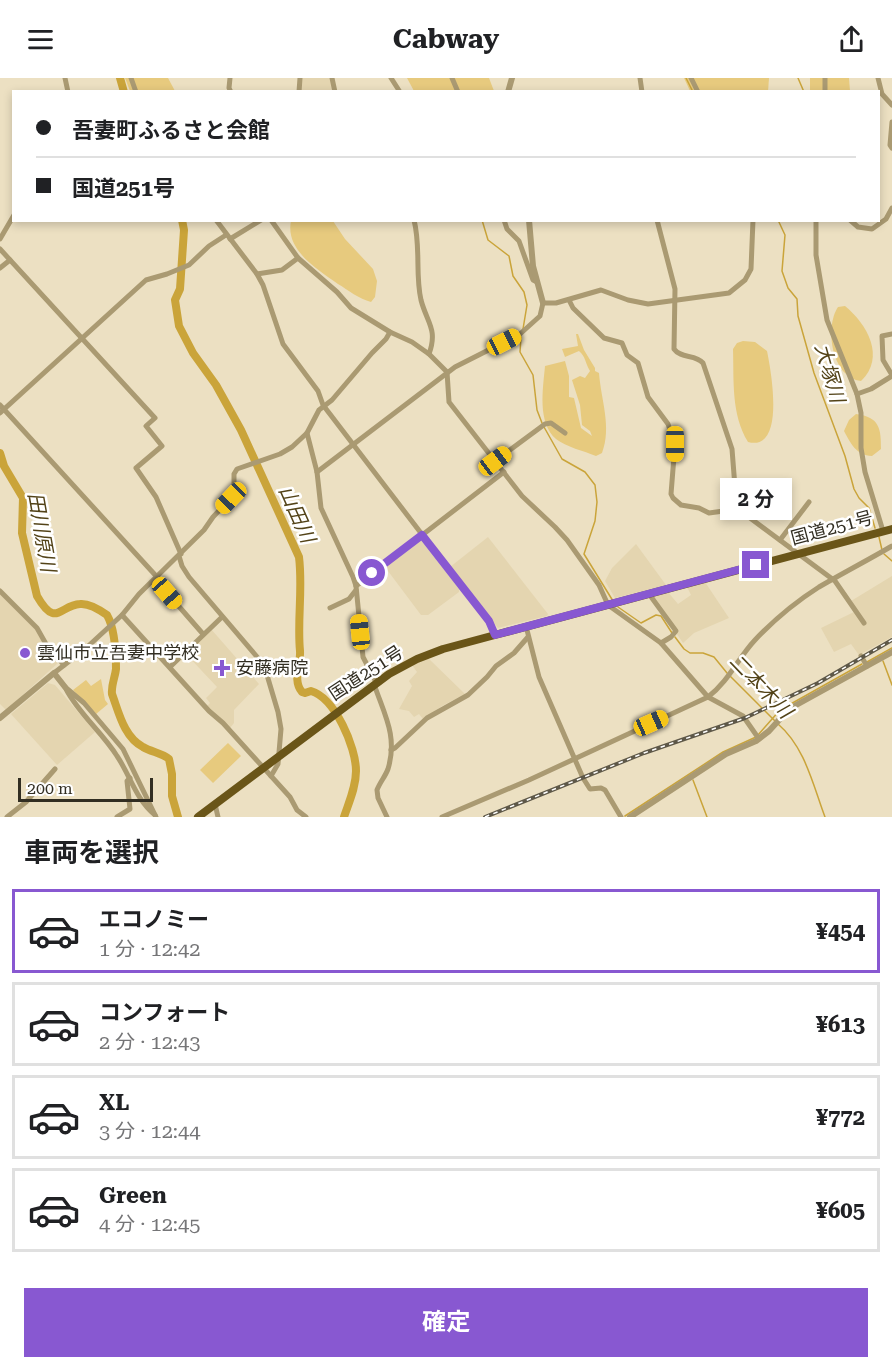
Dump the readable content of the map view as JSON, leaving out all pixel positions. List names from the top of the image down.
{
  "streets": {
    "highway": ["国道251号"]
  },
  "water": [
    "大塚川",
    "山田川",
    "田川原川",
    "二本木川"
  ],
  "places": {
    "other": ["雲仙市立吾妻中学校"],
    "health": ["安藤病院"]
  },
  "scale_bar": "200 m",
  "page": {
    "header": "Cabway",
    "banner": ["吾妻町ふるさと会館", "国道251号"],
    "bubble": "2 分",
    "scale": "200 m",
    "heading": "車両を選択",
    "list": [
      {
        "name": "エコノミー",
        "note": "1 分 · 12:42",
        "value": "¥454"
      },
      {
        "name": "コンフォート",
        "note": "2 分 · 12:43",
        "value": "¥613"
      },
      {
        "name": "XL",
        "note": "3 分 · 12:44",
        "value": "¥772"
      },
      {
        "name": "Green",
        "note": "4 分 · 12:45",
        "value": "¥605"
      }
    ],
    "buttons": "確定"
  }
}
